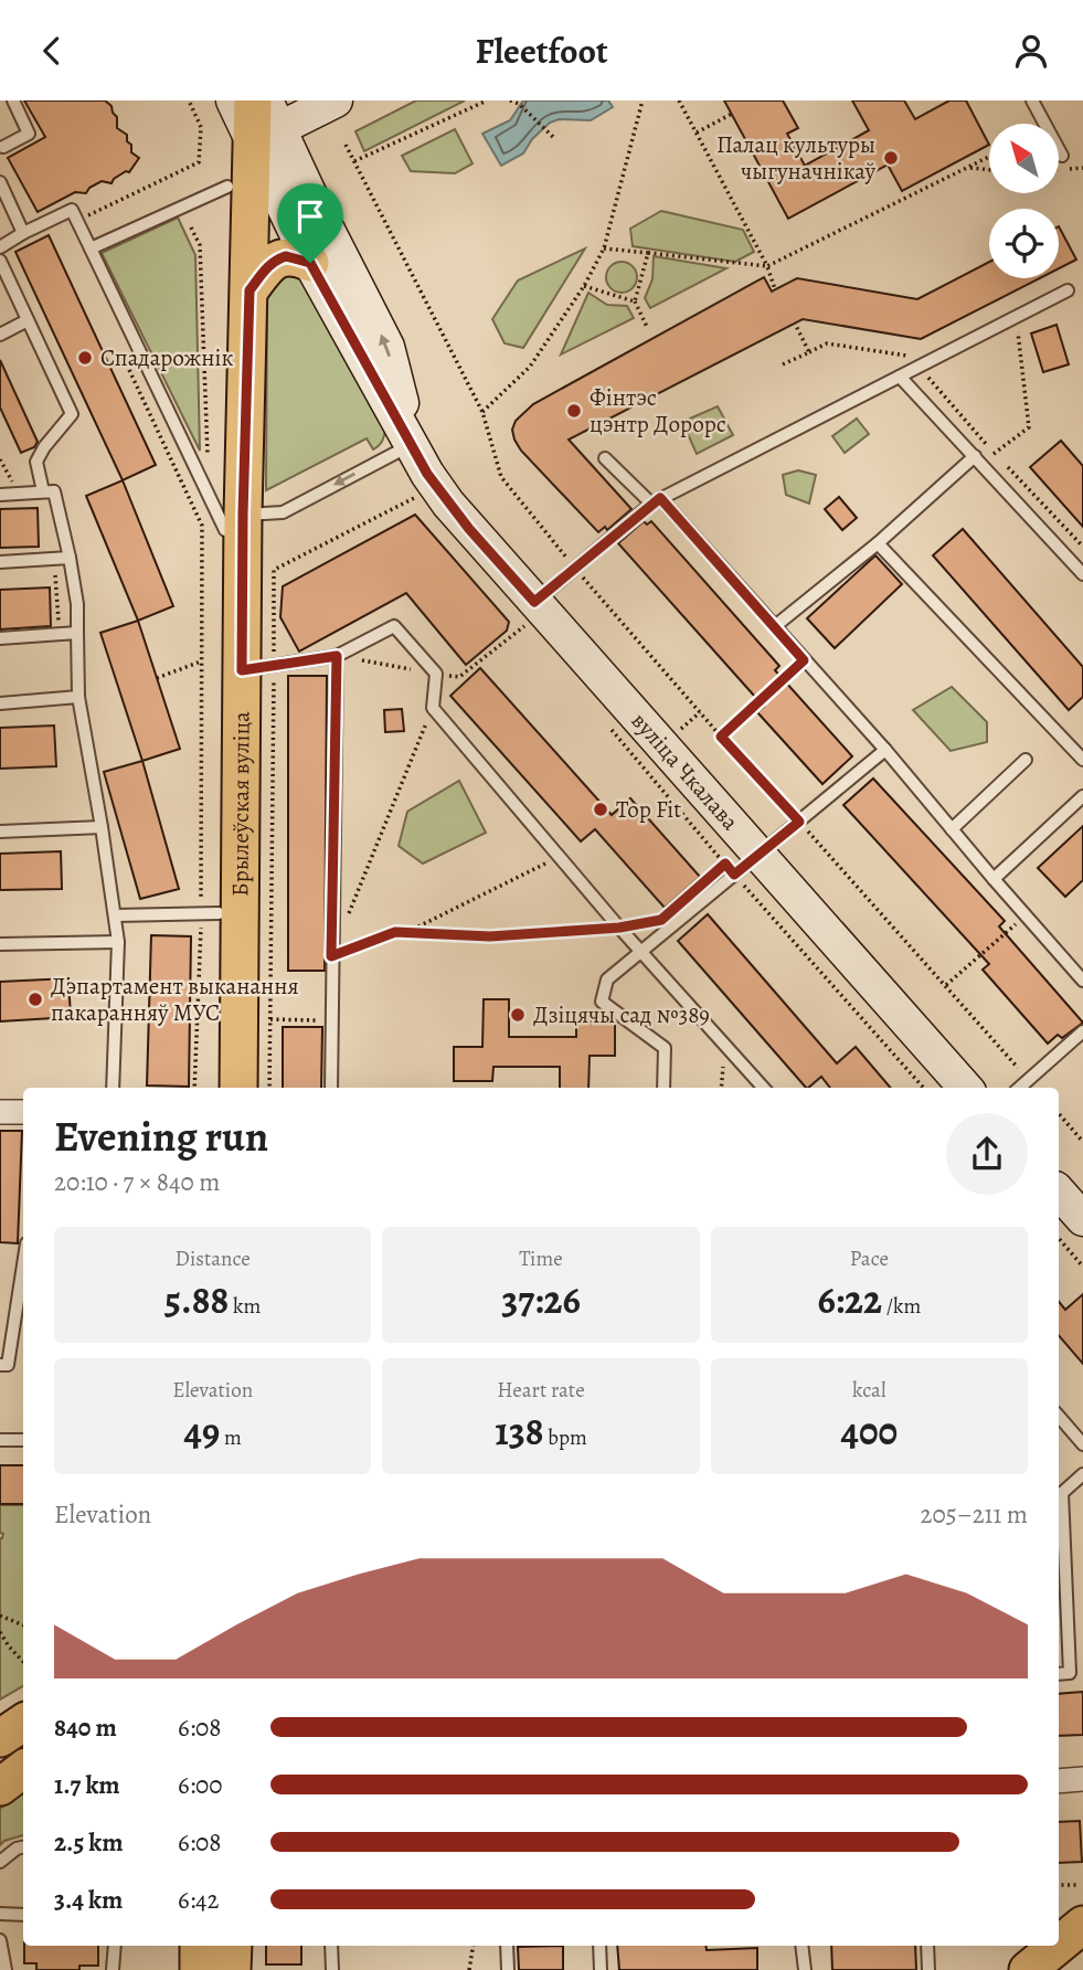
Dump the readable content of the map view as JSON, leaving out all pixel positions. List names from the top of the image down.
{
  "streets": {
    "main road": ["вуліца Чкалава", "Брылеўская вуліца"]
  },
  "crossings": [
    ["вуліца Чкалава", "Брылеўская вуліца"]
  ],
  "places": [
    "Палац культуры чыгуначнікаў",
    "Спадарожнік",
    "Фінтэс цэнтр Дорорс",
    "Top Fit",
    "Дэпартамент выканання пакаранняў МУС",
    "Дзіцячы сад №389"
  ],
  "north": "top left",
  "page": {
    "header": "Fleetfoot",
    "heading": ["Evening run", "20:10 · 7 × 840 m"],
    "stats": [
      ["Distance", "5.88 km"],
      ["Time", "37:26"],
      ["Pace", "6:22 /km"],
      ["Elevation", "49 m"],
      ["Heart rate", "138 bpm"],
      ["kcal", "400"]
    ],
    "chart": ["Elevation", "205–211 m"],
    "list": [
      {
        "name": "840 m",
        "note": "6:08"
      },
      {
        "name": "1.7 km",
        "note": "6:00"
      },
      {
        "name": "2.5 km",
        "note": "6:08"
      },
      {
        "name": "3.4 km",
        "note": "6:42"
      }
    ]
  }
}
